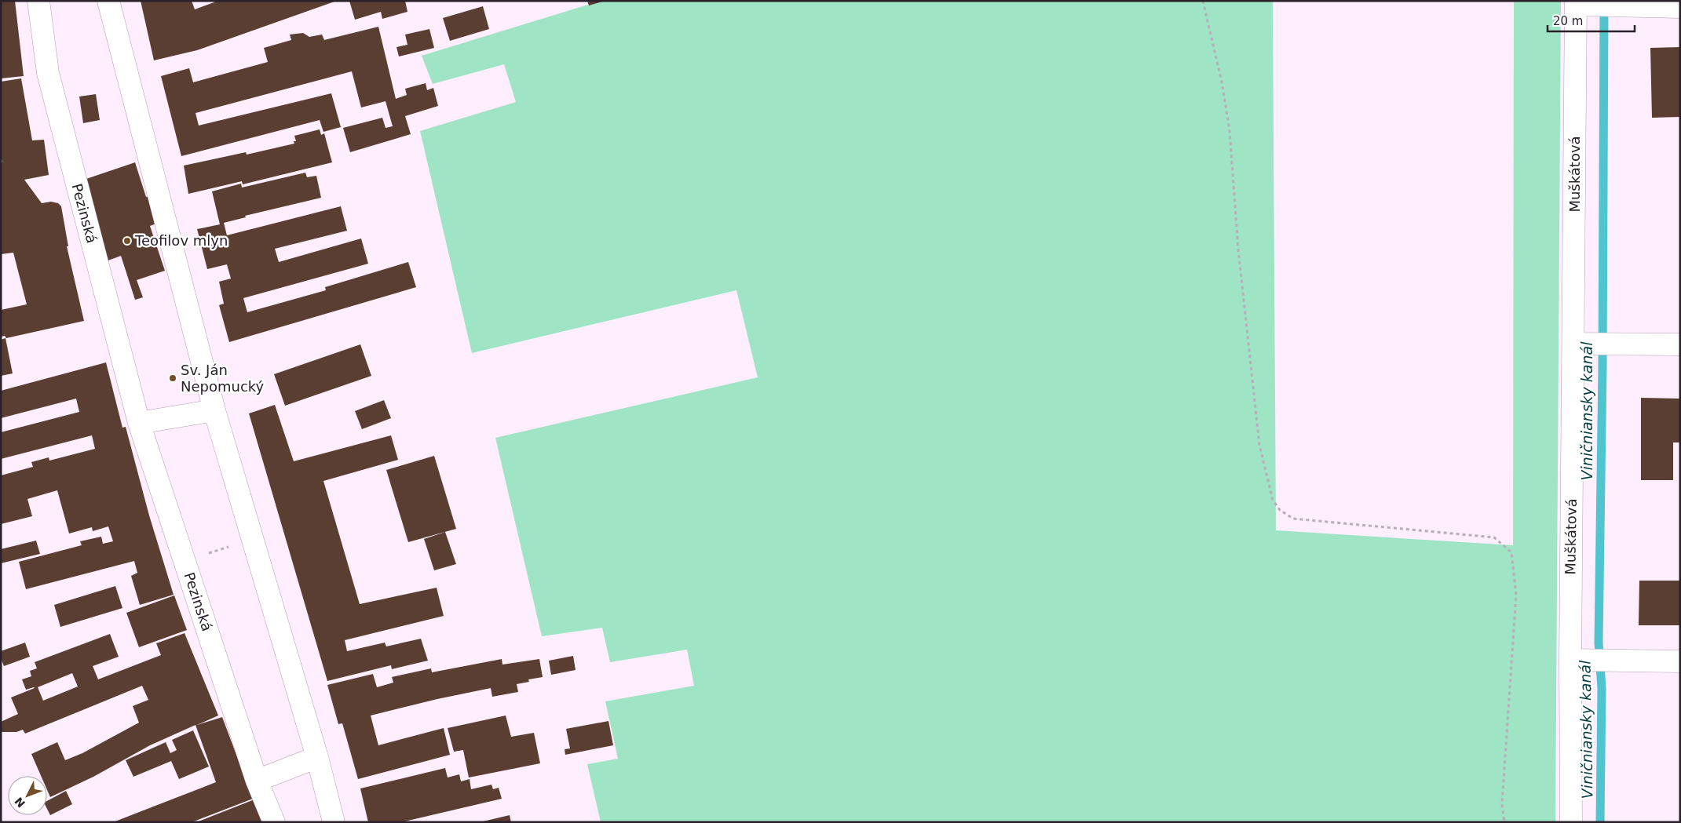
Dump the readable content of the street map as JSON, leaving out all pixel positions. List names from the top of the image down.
{
  "streets": {
    "street": ["Muškátová", "Pezinská"]
  },
  "water": ["Viničniansky kanál"],
  "places": ["Teofilov mlyn", "Sv. Ján Nepomucký"],
  "scale_bar": "20 m",
  "north": "bottom left"
}
